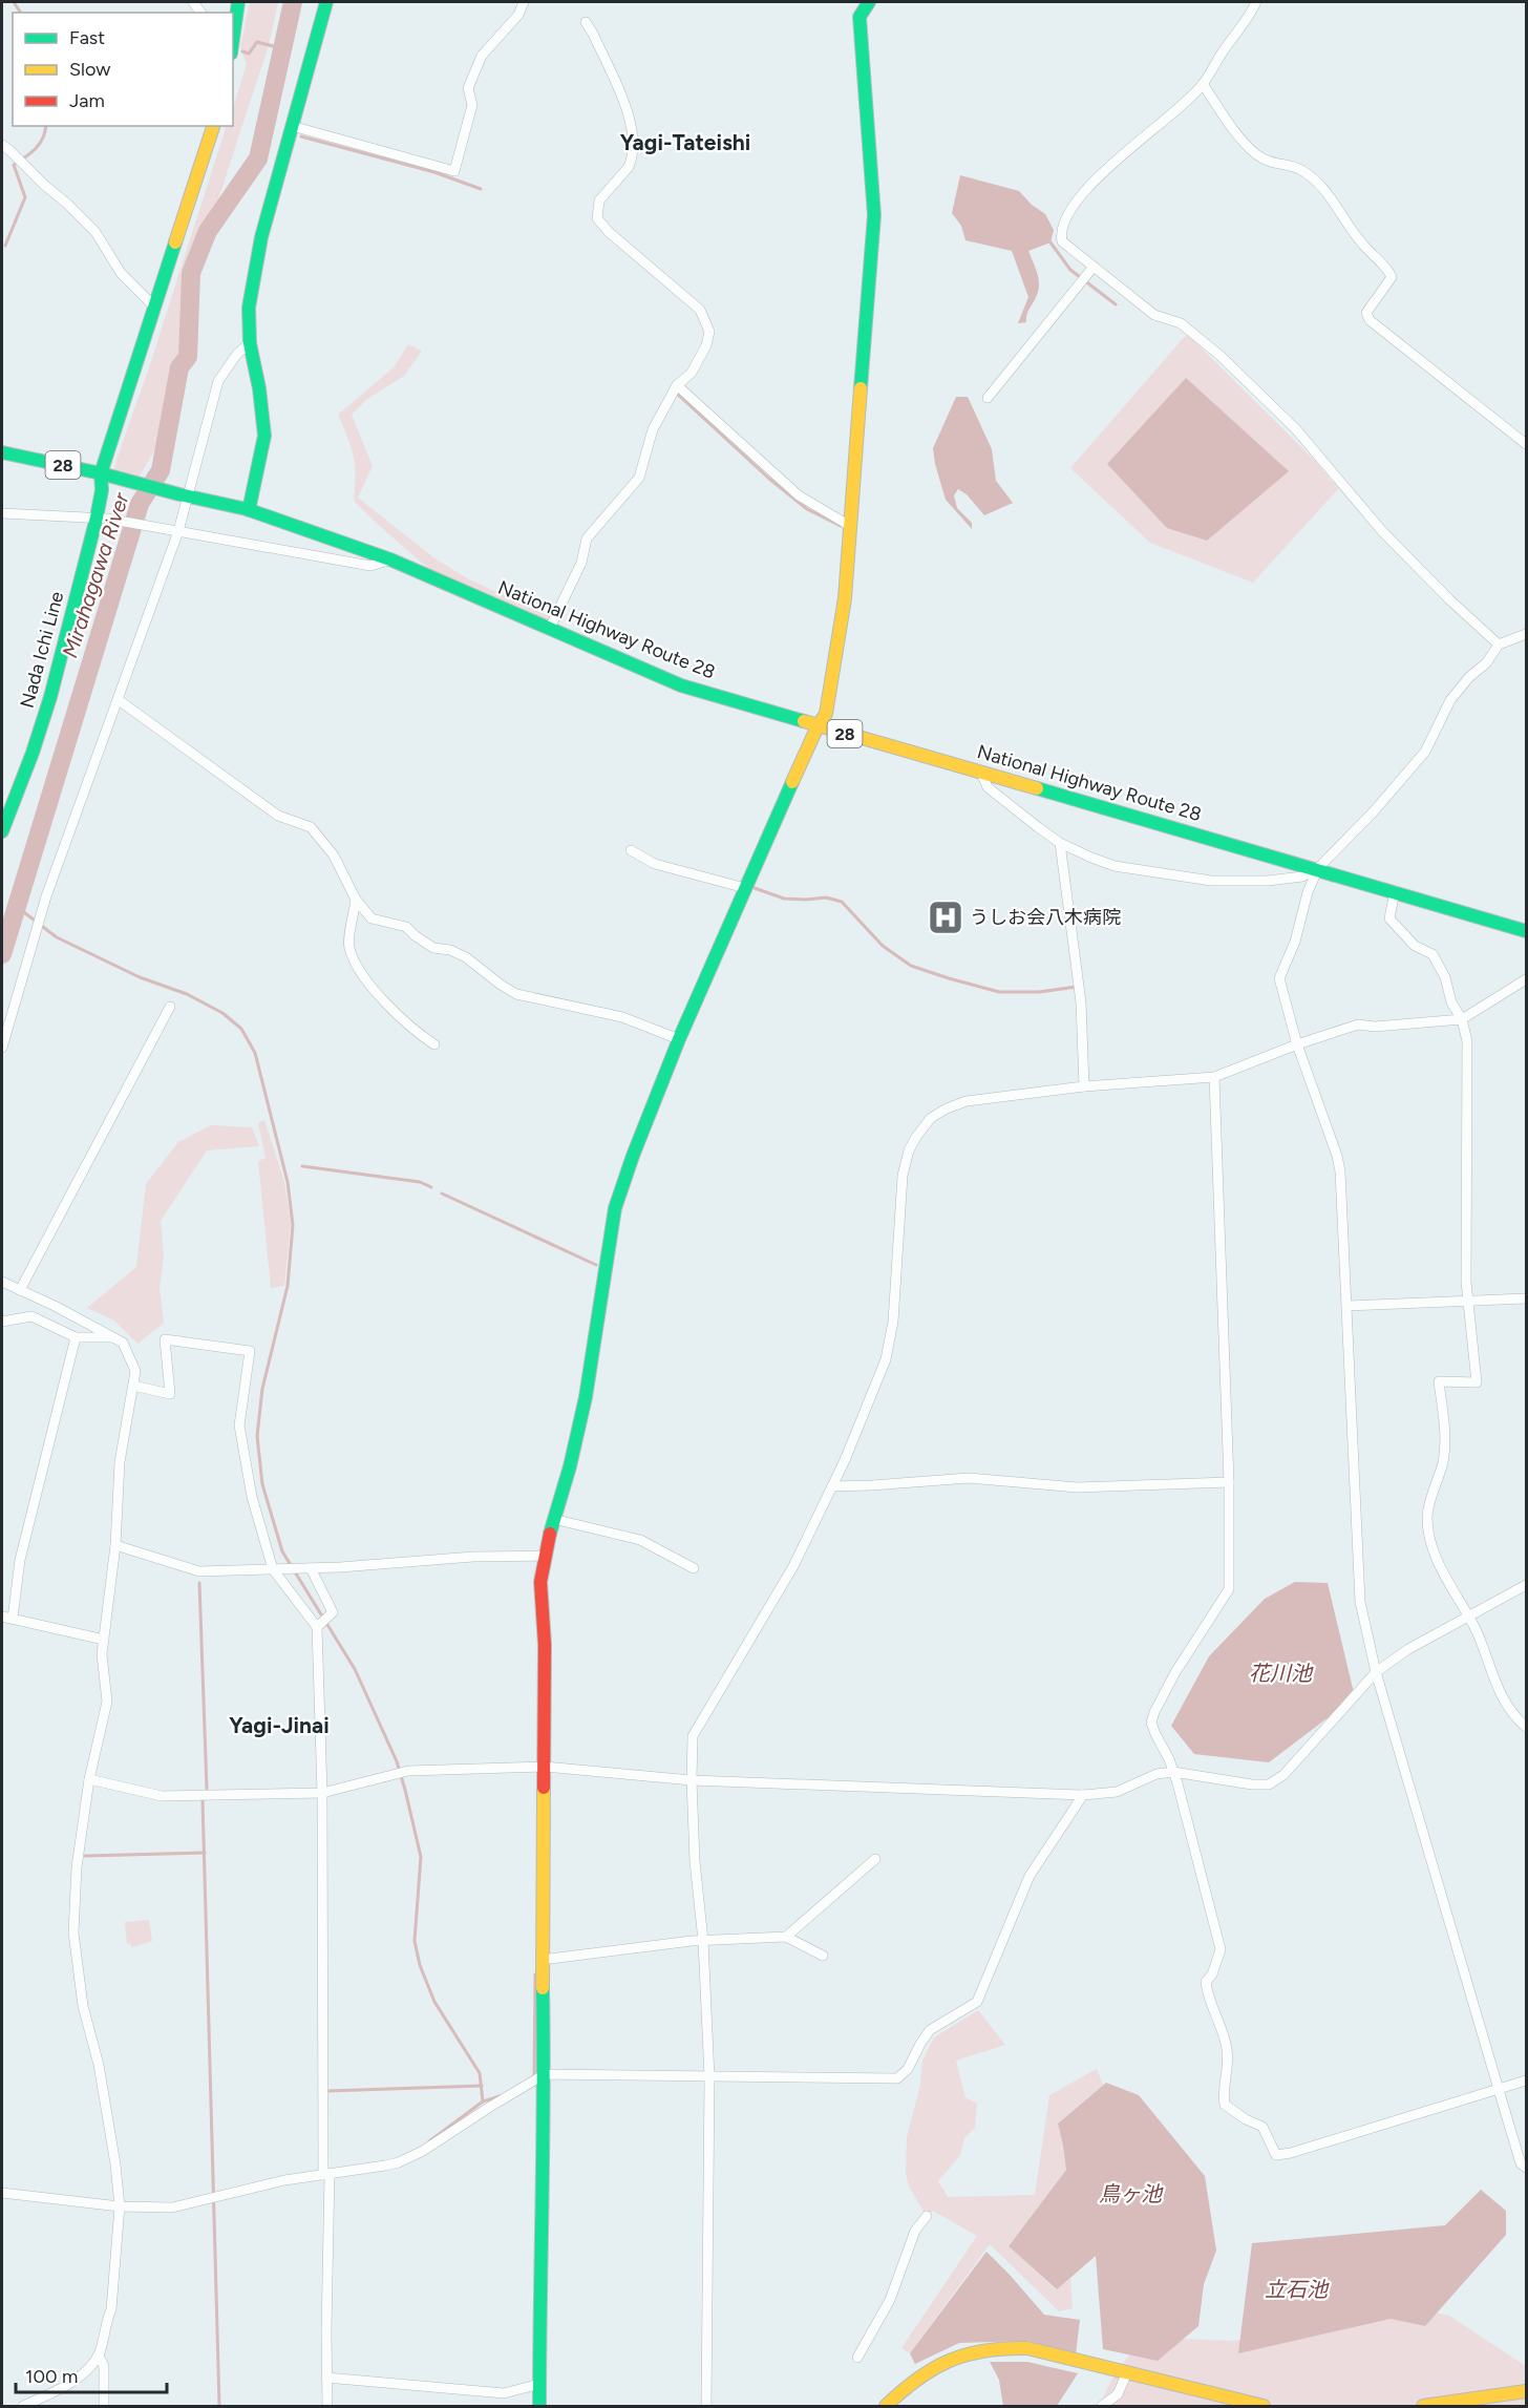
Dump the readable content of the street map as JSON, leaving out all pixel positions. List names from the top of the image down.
{
  "streets": {
    "main road": ["28", "National Highway Route 28", "Nada Ichi Line"]
  },
  "crossings": [
    ["National Highway Route 28", "Nada Ichi Line"]
  ],
  "districts": ["Yagi-Tateishi", "Yagi-Jinai"],
  "water": [
    "Mirahagawa River",
    "花川池",
    "鳥ヶ池",
    "立石池"
  ],
  "places": {
    "hospital": ["うしお会八木病院"]
  },
  "legend": ["Fast", "Slow", "Jam"],
  "scale_bar": "100 m"
}
